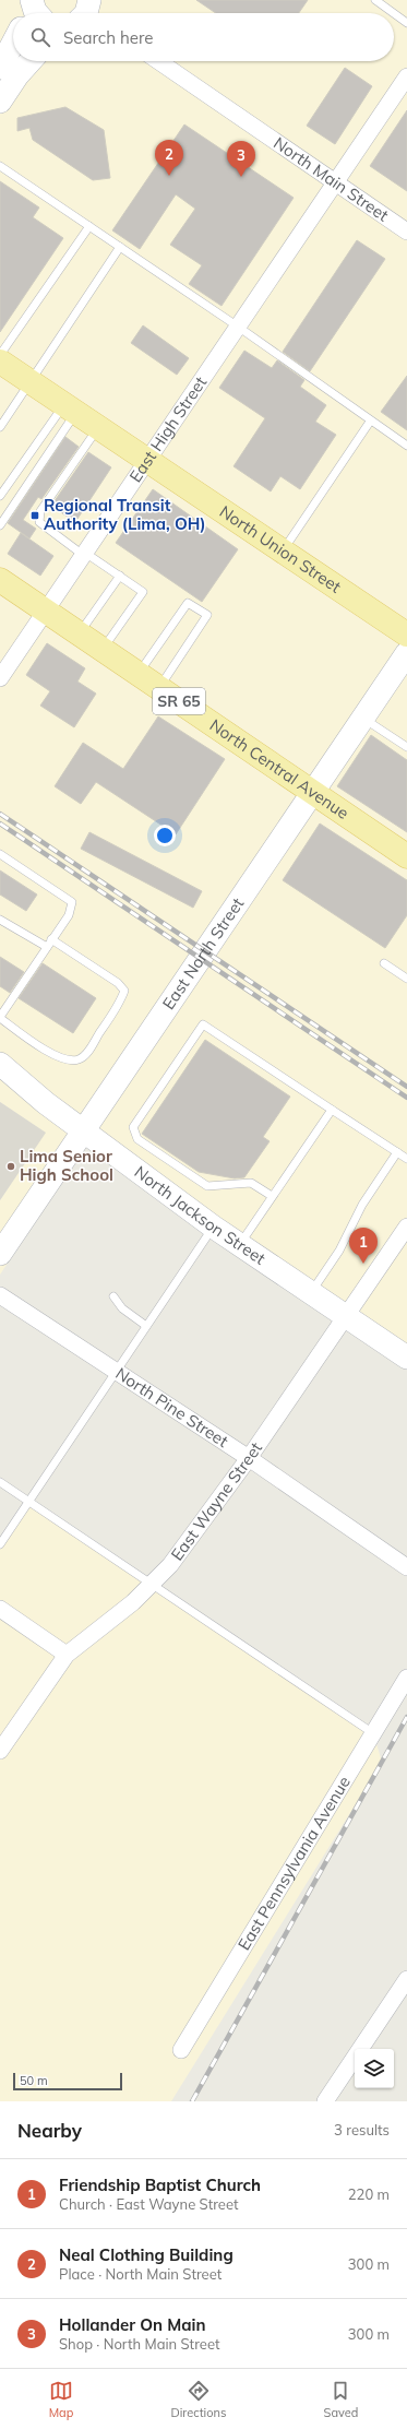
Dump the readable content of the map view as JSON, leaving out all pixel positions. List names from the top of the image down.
{
  "streets": {
    "main road": [
      "North Union Street",
      "SR 65",
      "North Central Avenue",
      "East North Street",
      "North Jackson Street"
    ],
    "street": [
      "North Main Street",
      "East High Street",
      "North Pine Street",
      "East Wayne Street",
      "East Pennsylvania Avenue"
    ]
  },
  "crossings": [
    ["North Main Street", "East High Street"],
    ["East High Street", "North Union Street"],
    ["East High Street", "North Central Avenue"],
    ["North Central Avenue", "East North Street"],
    ["East North Street", "North Jackson Street"],
    ["North Jackson Street", "East Wayne Street"],
    ["North Pine Street", "East Wayne Street"]
  ],
  "places": {
    "transit": ["Regional Transit Authority (Lima, OH)"],
    "other": ["Lima Senior High School"]
  },
  "scale_bar": "50 m",
  "page": {
    "search": "Search here",
    "pins": ["2", "3", "1"],
    "scale": "50 m",
    "heading": ["Nearby", "3 results"],
    "list": [
      {
        "mark": "1",
        "name": "Friendship Baptist Church",
        "note": "Church · East Wayne Street",
        "value": "220 m"
      },
      {
        "mark": "2",
        "name": "Neal Clothing Building",
        "note": "Place · North Main Street",
        "value": "300 m"
      },
      {
        "mark": "3",
        "name": "Hollander On Main",
        "note": "Shop · North Main Street",
        "value": "300 m"
      }
    ],
    "nav": ["Map", "Directions", "Saved"]
  }
}
